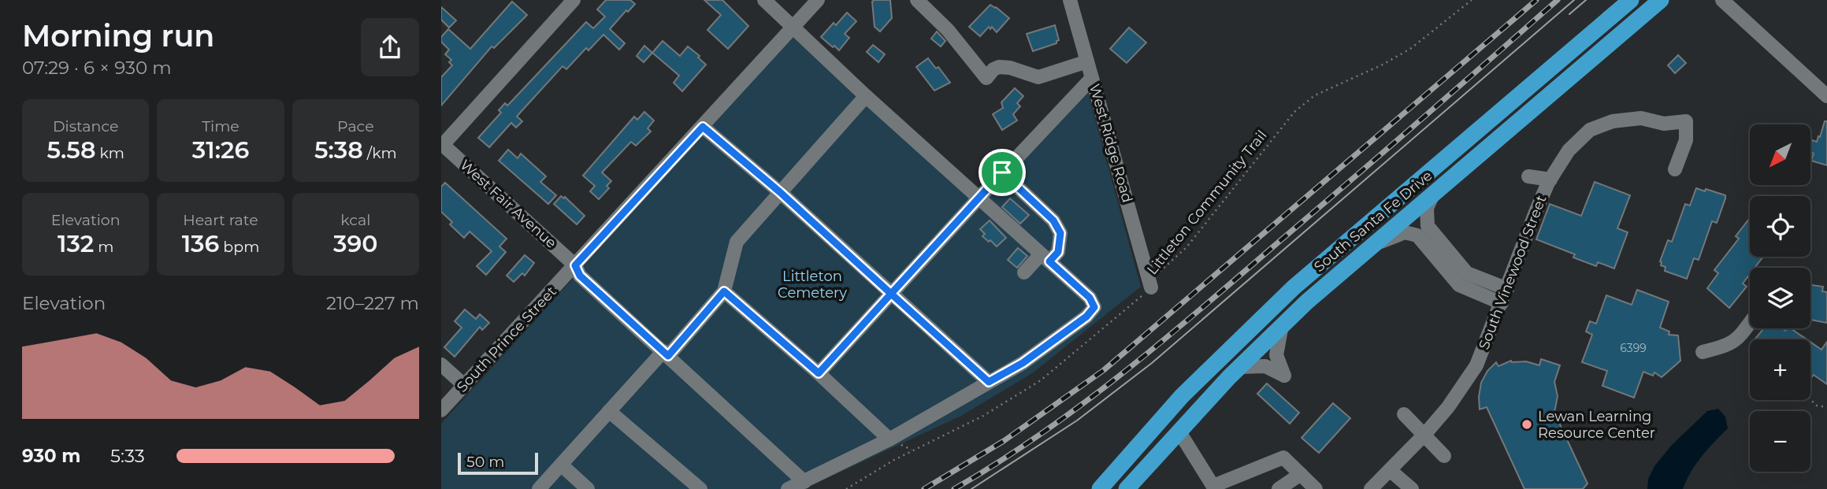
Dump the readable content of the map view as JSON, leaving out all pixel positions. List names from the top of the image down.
{
  "streets": {
    "highway": ["South Santa Fe Drive"],
    "street": [
      "West Ridge Road",
      "West Fair Avenue",
      "South Vinewood Street",
      "South Prince Street"
    ],
    "path": ["Littleton Community Trail"]
  },
  "crossings": [
    ["West Ridge Road", "Littleton Community Trail"],
    ["West Fair Avenue", "South Prince Street"]
  ],
  "parks": ["Littleton Cemetery"],
  "places": ["Lewan Learning Resource Center"],
  "house_numbers": ["6399"],
  "scale_bar": "50 m",
  "north": "bottom left",
  "page": {
    "heading": ["Morning run", "07:29 · 6 × 930 m"],
    "stats": [
      ["Distance", "5.58 km"],
      ["Time", "31:26"],
      ["Pace", "5:38 /km"],
      ["Elevation", "132 m"],
      ["Heart rate", "136 bpm"],
      ["kcal", "390"]
    ],
    "map_buttons": ["+", "−"],
    "chart": ["Elevation", "210–227 m"],
    "list": [
      {
        "name": "930 m",
        "note": "5:33"
      }
    ],
    "scale": "50 m"
  }
}
